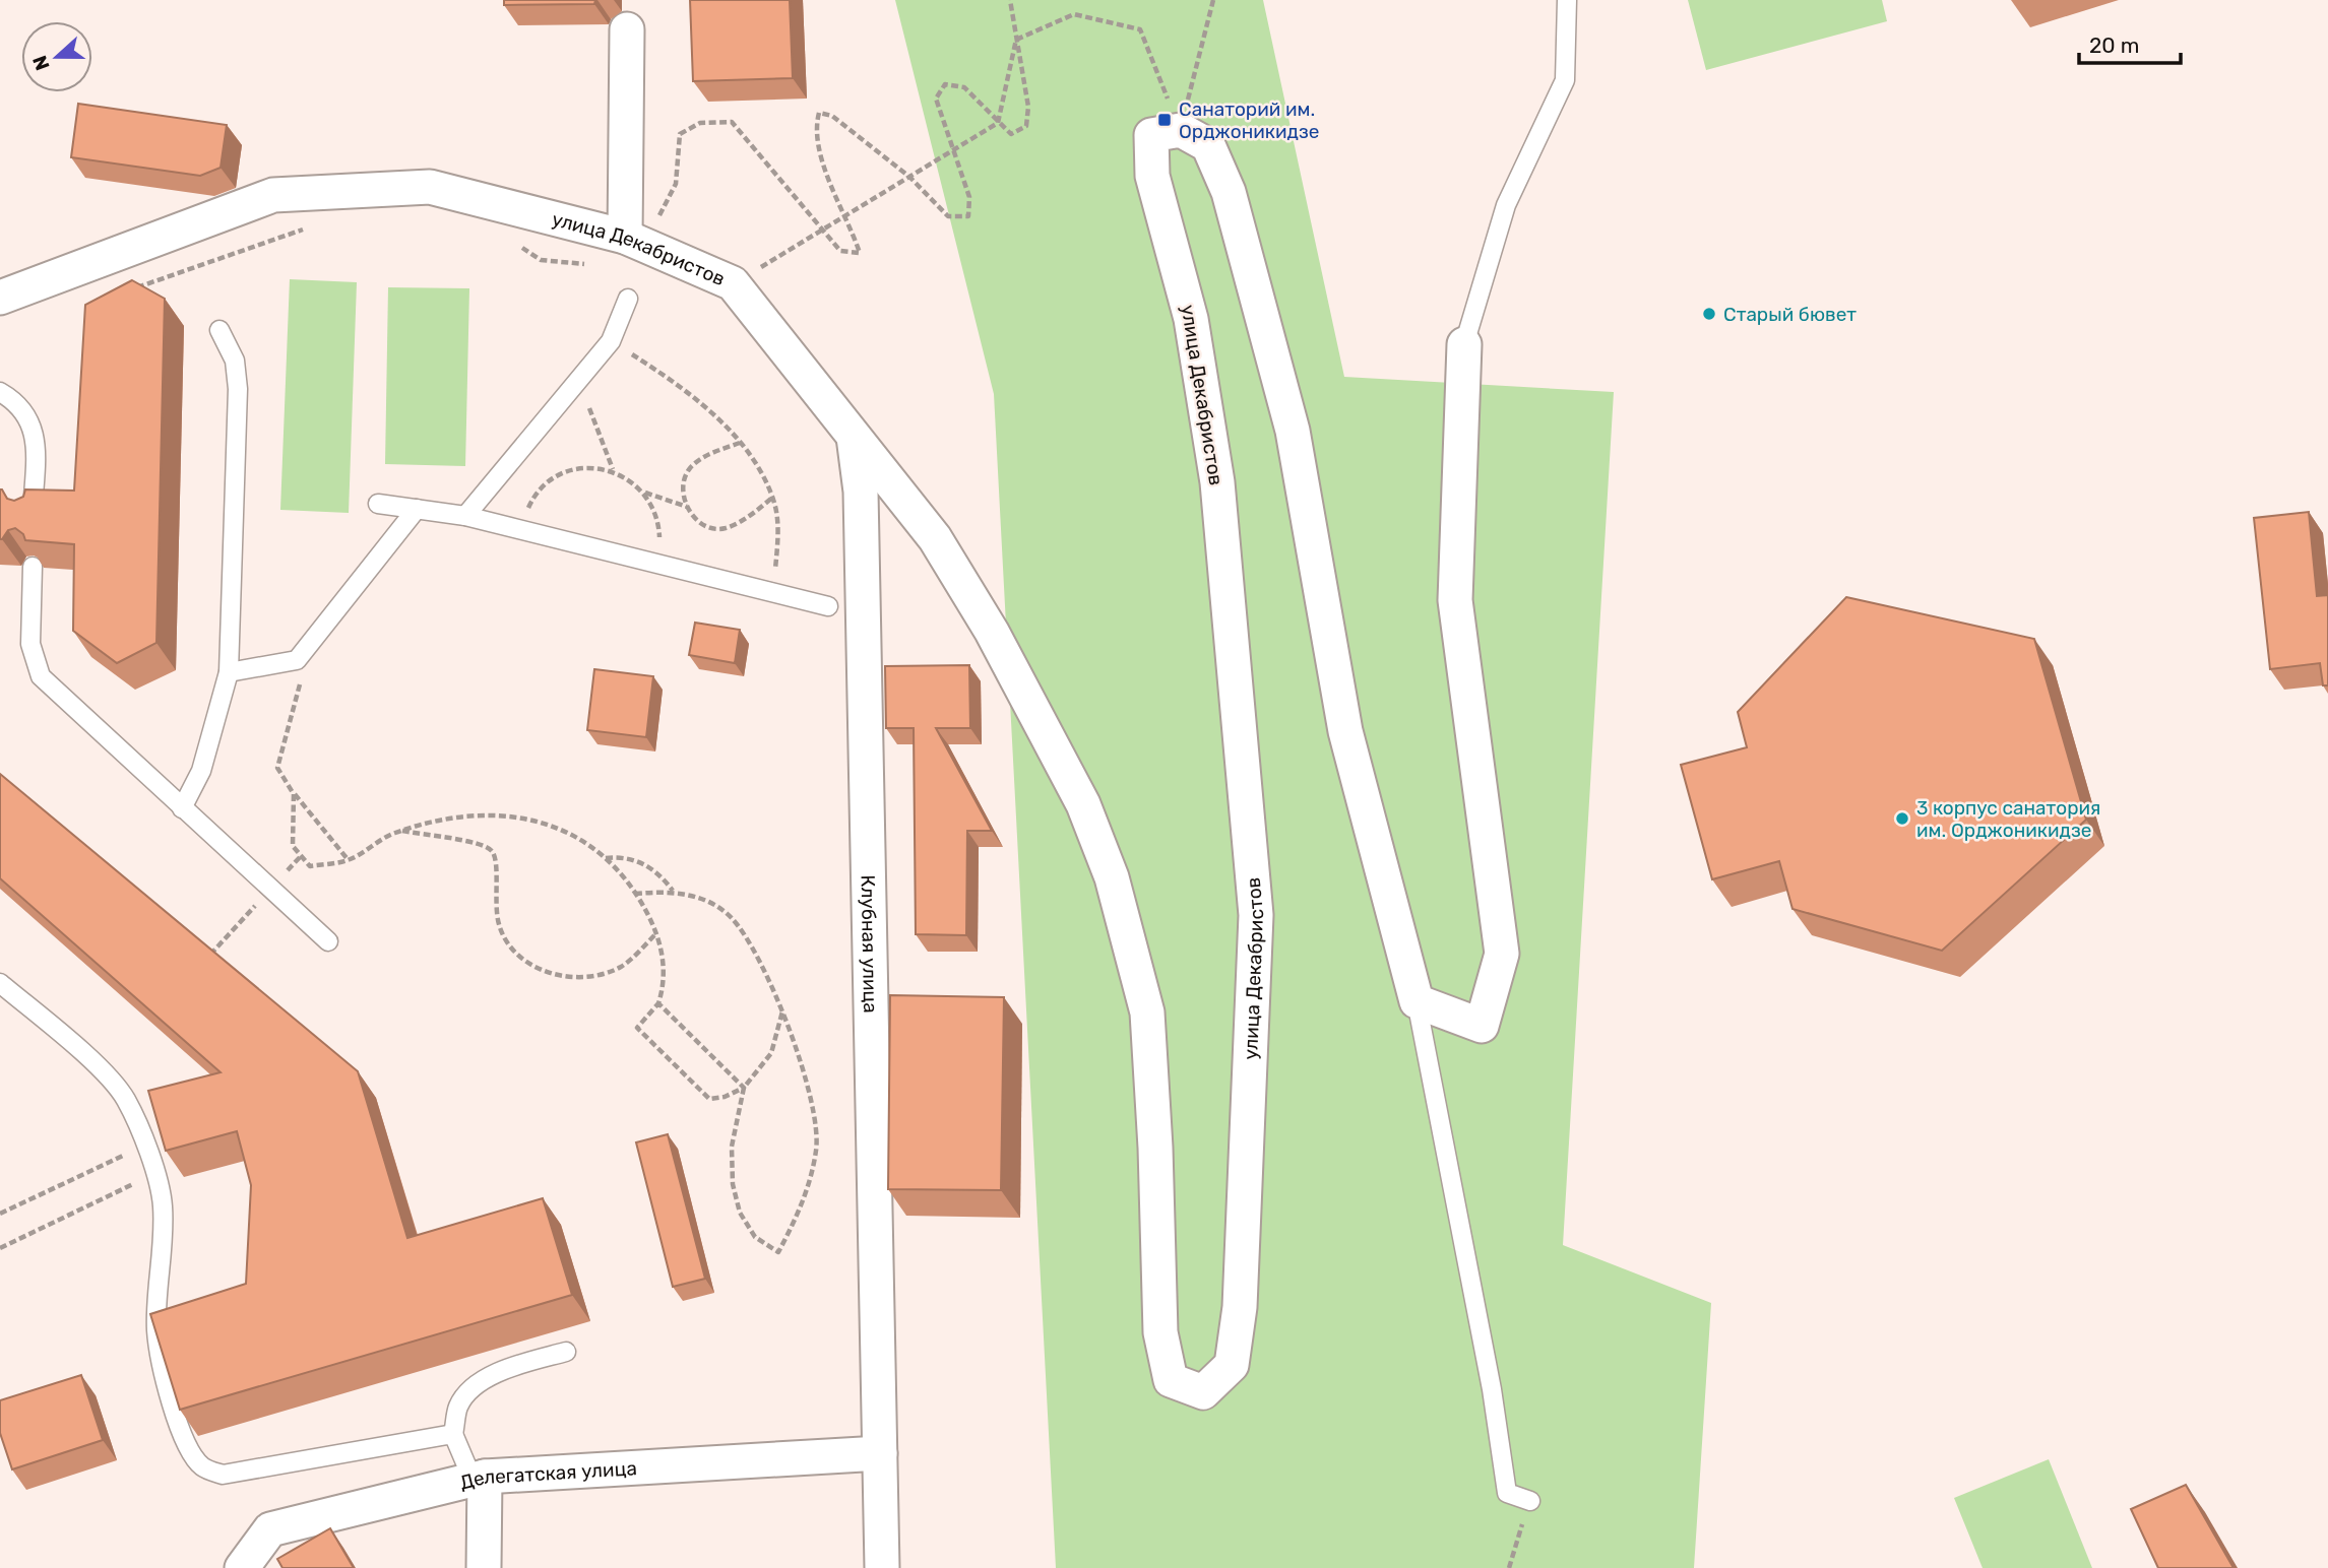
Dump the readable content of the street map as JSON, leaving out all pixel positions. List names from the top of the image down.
{
  "streets": {
    "street": ["улица Декабристов", "Клубная улица", "Делегатская улица"]
  },
  "crossings": [
    ["улица Декабристов", "Клубная улица"],
    ["Клубная улица", "Делегатская улица"]
  ],
  "places": {
    "transit": ["Санаторий им. Орджоникидзе"],
    "other": ["Старый бювет", "3 корпус санатория им. Орджоникидзе"]
  },
  "scale_bar": "20 m",
  "north": "left"
}
